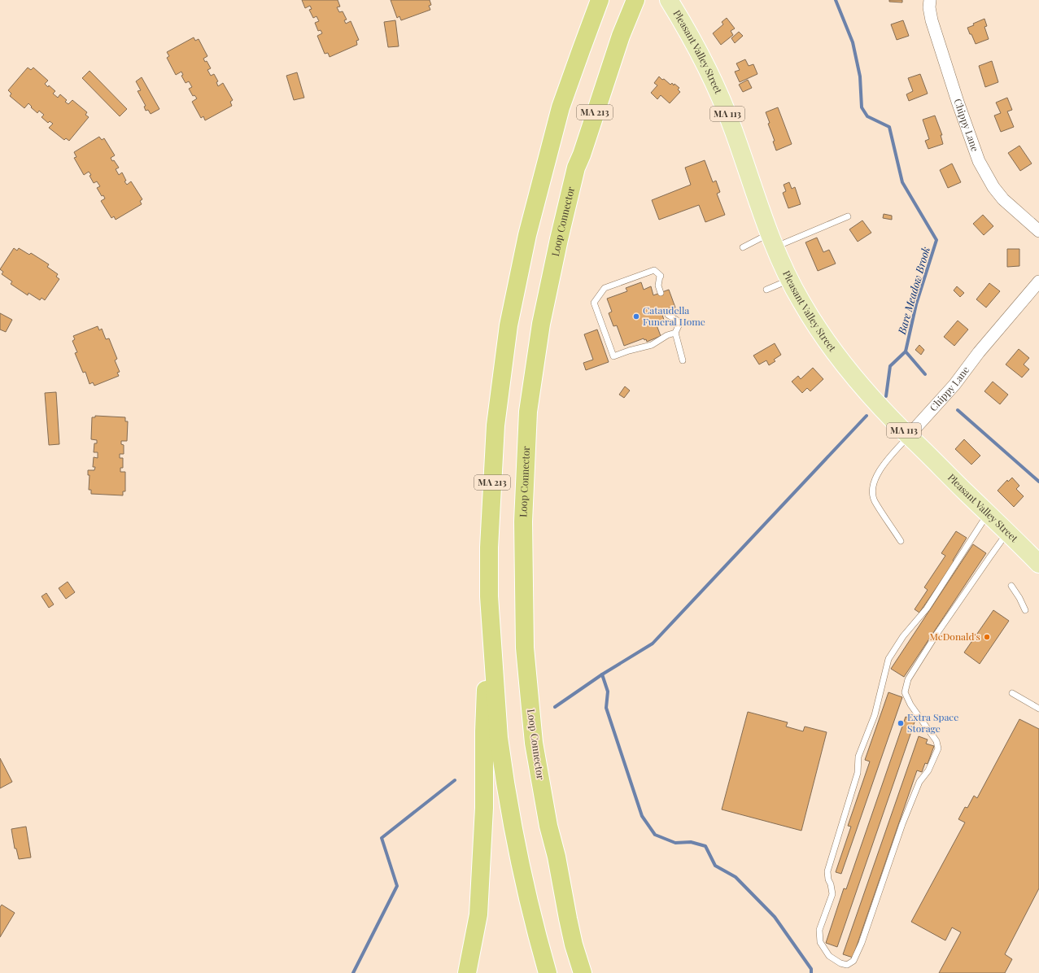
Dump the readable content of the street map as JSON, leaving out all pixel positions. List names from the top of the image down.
{
  "streets": {
    "highway": ["MA 213", "Loop Connector"],
    "main road": ["Pleasant Valley Street", "MA 113"],
    "street": ["Chippy Lane"]
  },
  "crossings": [
    ["Pleasant Valley Street", "Chippy Lane"]
  ],
  "water": ["Bare Meadow Brook"],
  "places": ["Cataudella Funeral Home", "McDonald's", "Extra Space Storage"]
}
